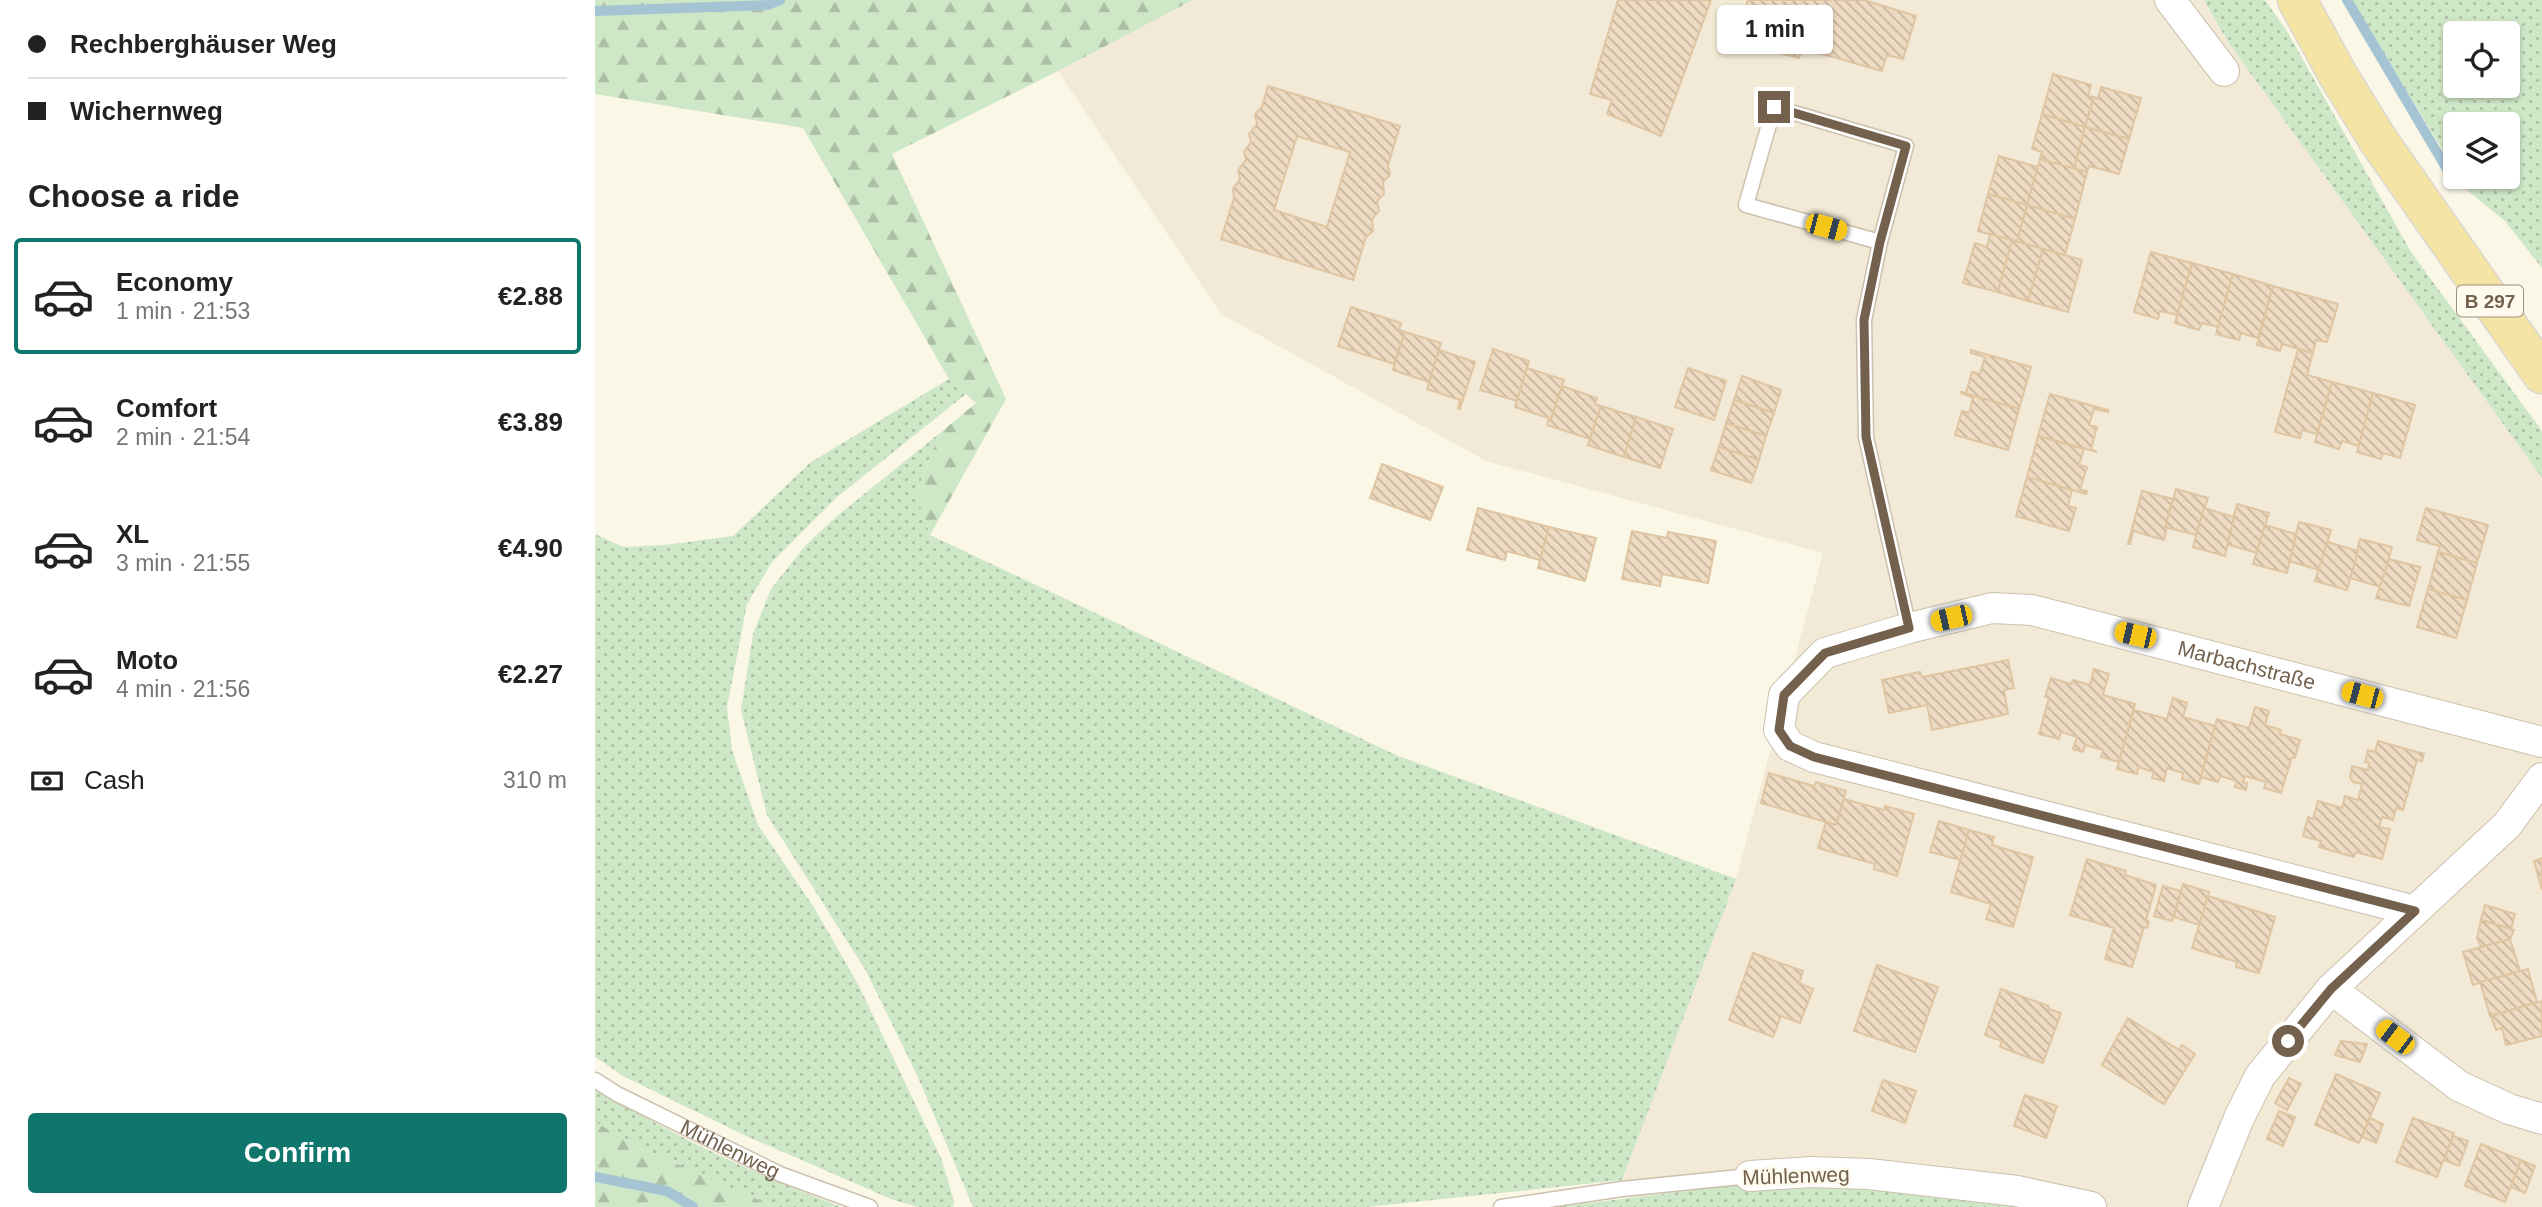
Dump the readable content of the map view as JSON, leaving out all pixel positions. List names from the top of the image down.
{
  "streets": {
    "main road": ["B 297"],
    "street": ["Marbachstraße", "Mühlenweg"]
  },
  "page": {
    "banner": ["Rechberghäuser Weg", "Wichernweg"],
    "bubble": "1 min",
    "heading": "Choose a ride",
    "list": [
      {
        "name": "Economy",
        "note": "1 min · 21:53",
        "value": "€2.88"
      },
      {
        "name": "Comfort",
        "note": "2 min · 21:54",
        "value": "€3.89"
      },
      {
        "name": "XL",
        "note": "3 min · 21:55",
        "value": "€4.90"
      },
      {
        "name": "Moto",
        "note": "4 min · 21:56",
        "value": "€2.27"
      }
    ],
    "pay": ["Cash", "310 m"],
    "buttons": "Confirm"
  }
}
